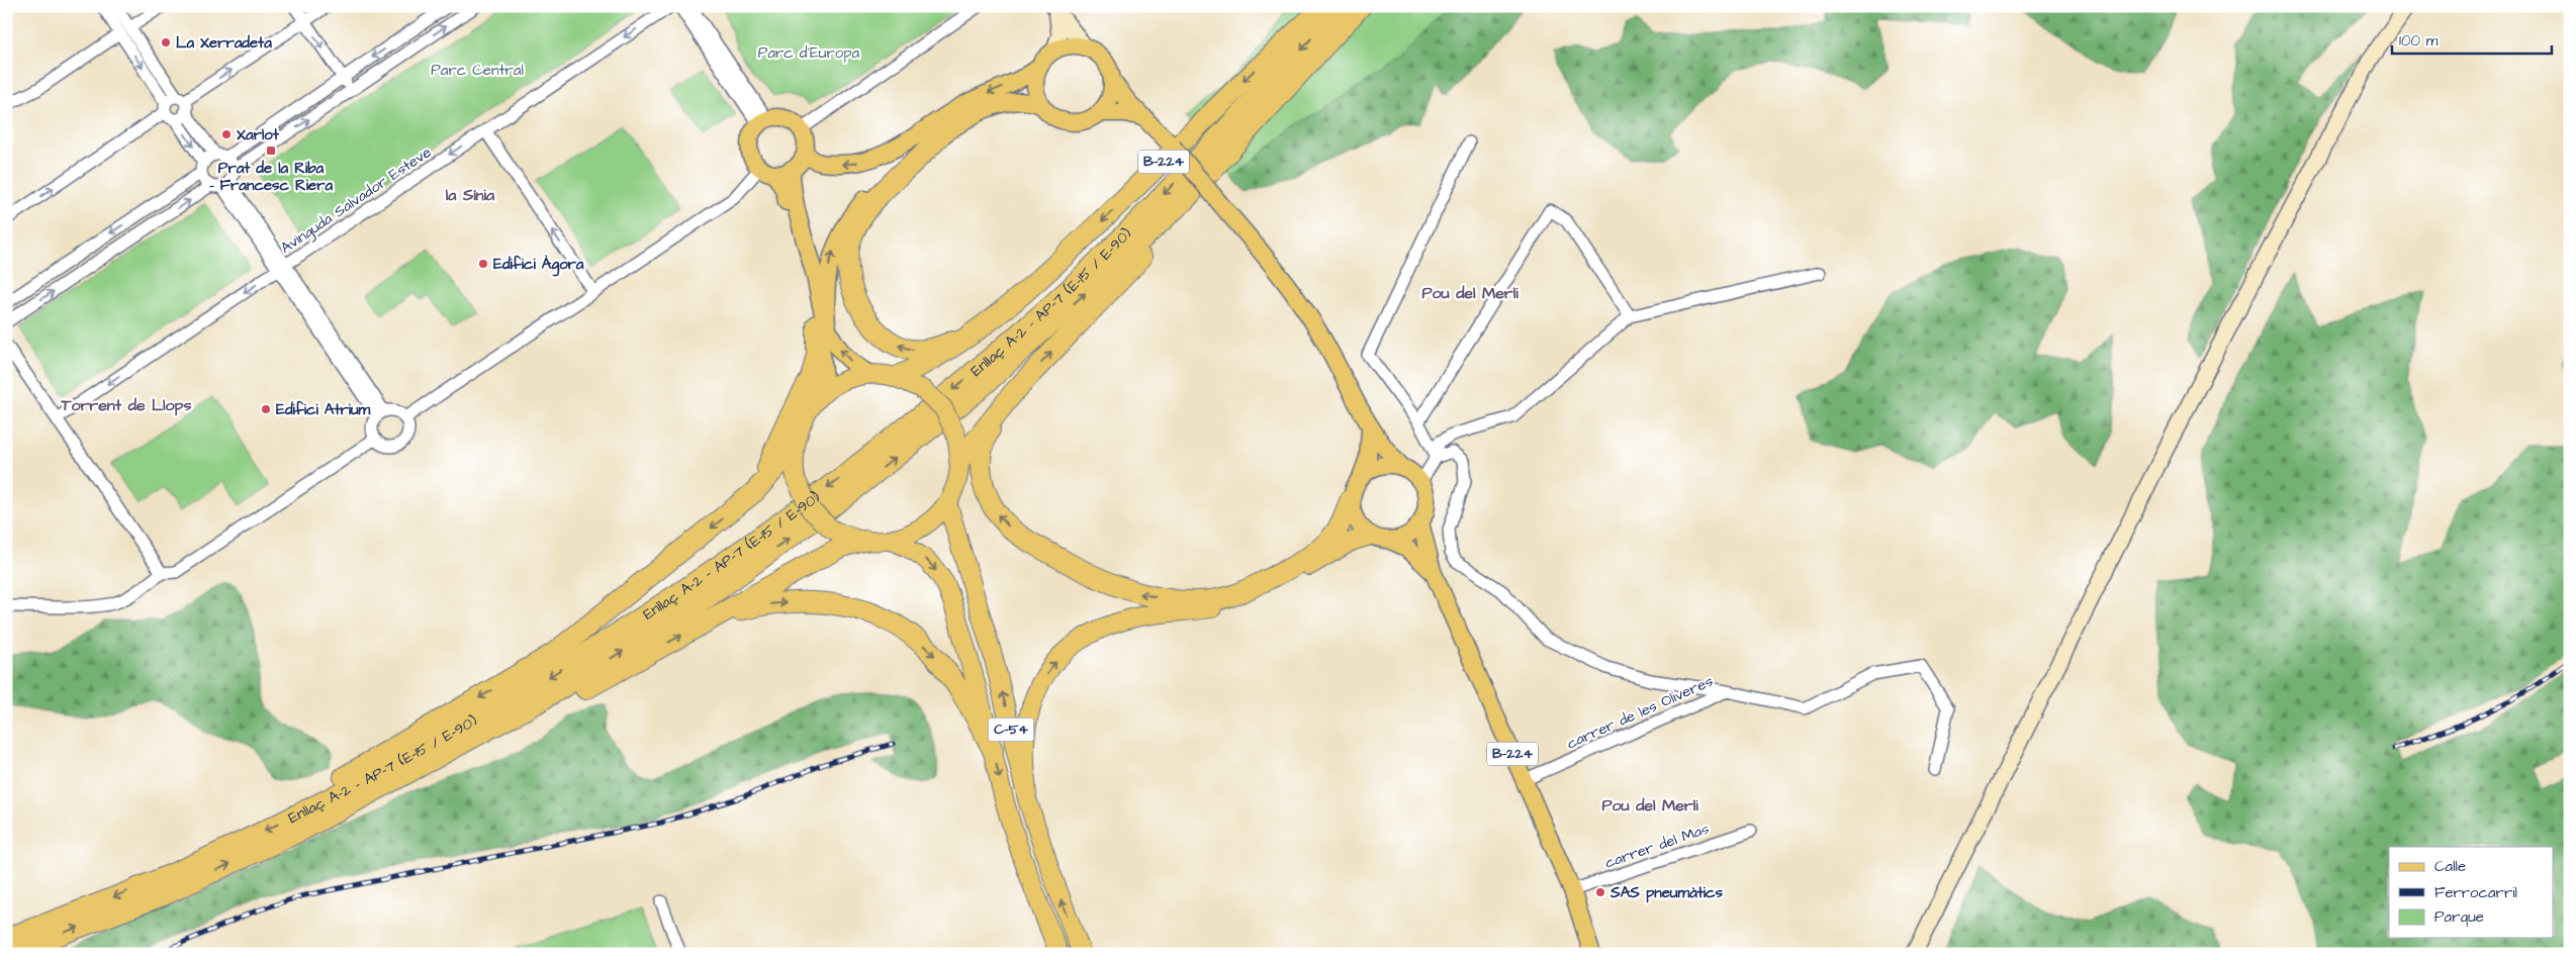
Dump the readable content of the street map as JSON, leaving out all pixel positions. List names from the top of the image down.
{
  "streets": {
    "highway": ["B-224", "Enllaç A-2 - AP-7 (E-15 / E-90)", "C-54"],
    "street": ["Avinguda Salvador Esteve", "carrer de les Oliveres", "carrer del Mas"]
  },
  "crossings": [
    ["B-224", "carrer de les Oliveres"],
    ["B-224", "carrer del Mas"]
  ],
  "one_way": ["Avinguda Salvador Esteve"],
  "districts": [
    "la Sínia",
    "Pou del Merli",
    "Torrent de Llops",
    "Pou del Merli"
  ],
  "parks": ["Parc d'Europa", "Parc Central"],
  "places": {
    "other": [
      "La Xerradeta",
      "Xarlot",
      "Edifici Àgora",
      "Edifici Atrium",
      "SAS pneumàtics"
    ],
    "transit": ["Prat de la Riba - Francesc Riera"]
  },
  "legend": ["Calle", "Ferrocarril", "Parque"],
  "scale_bar": "100 m"
}
